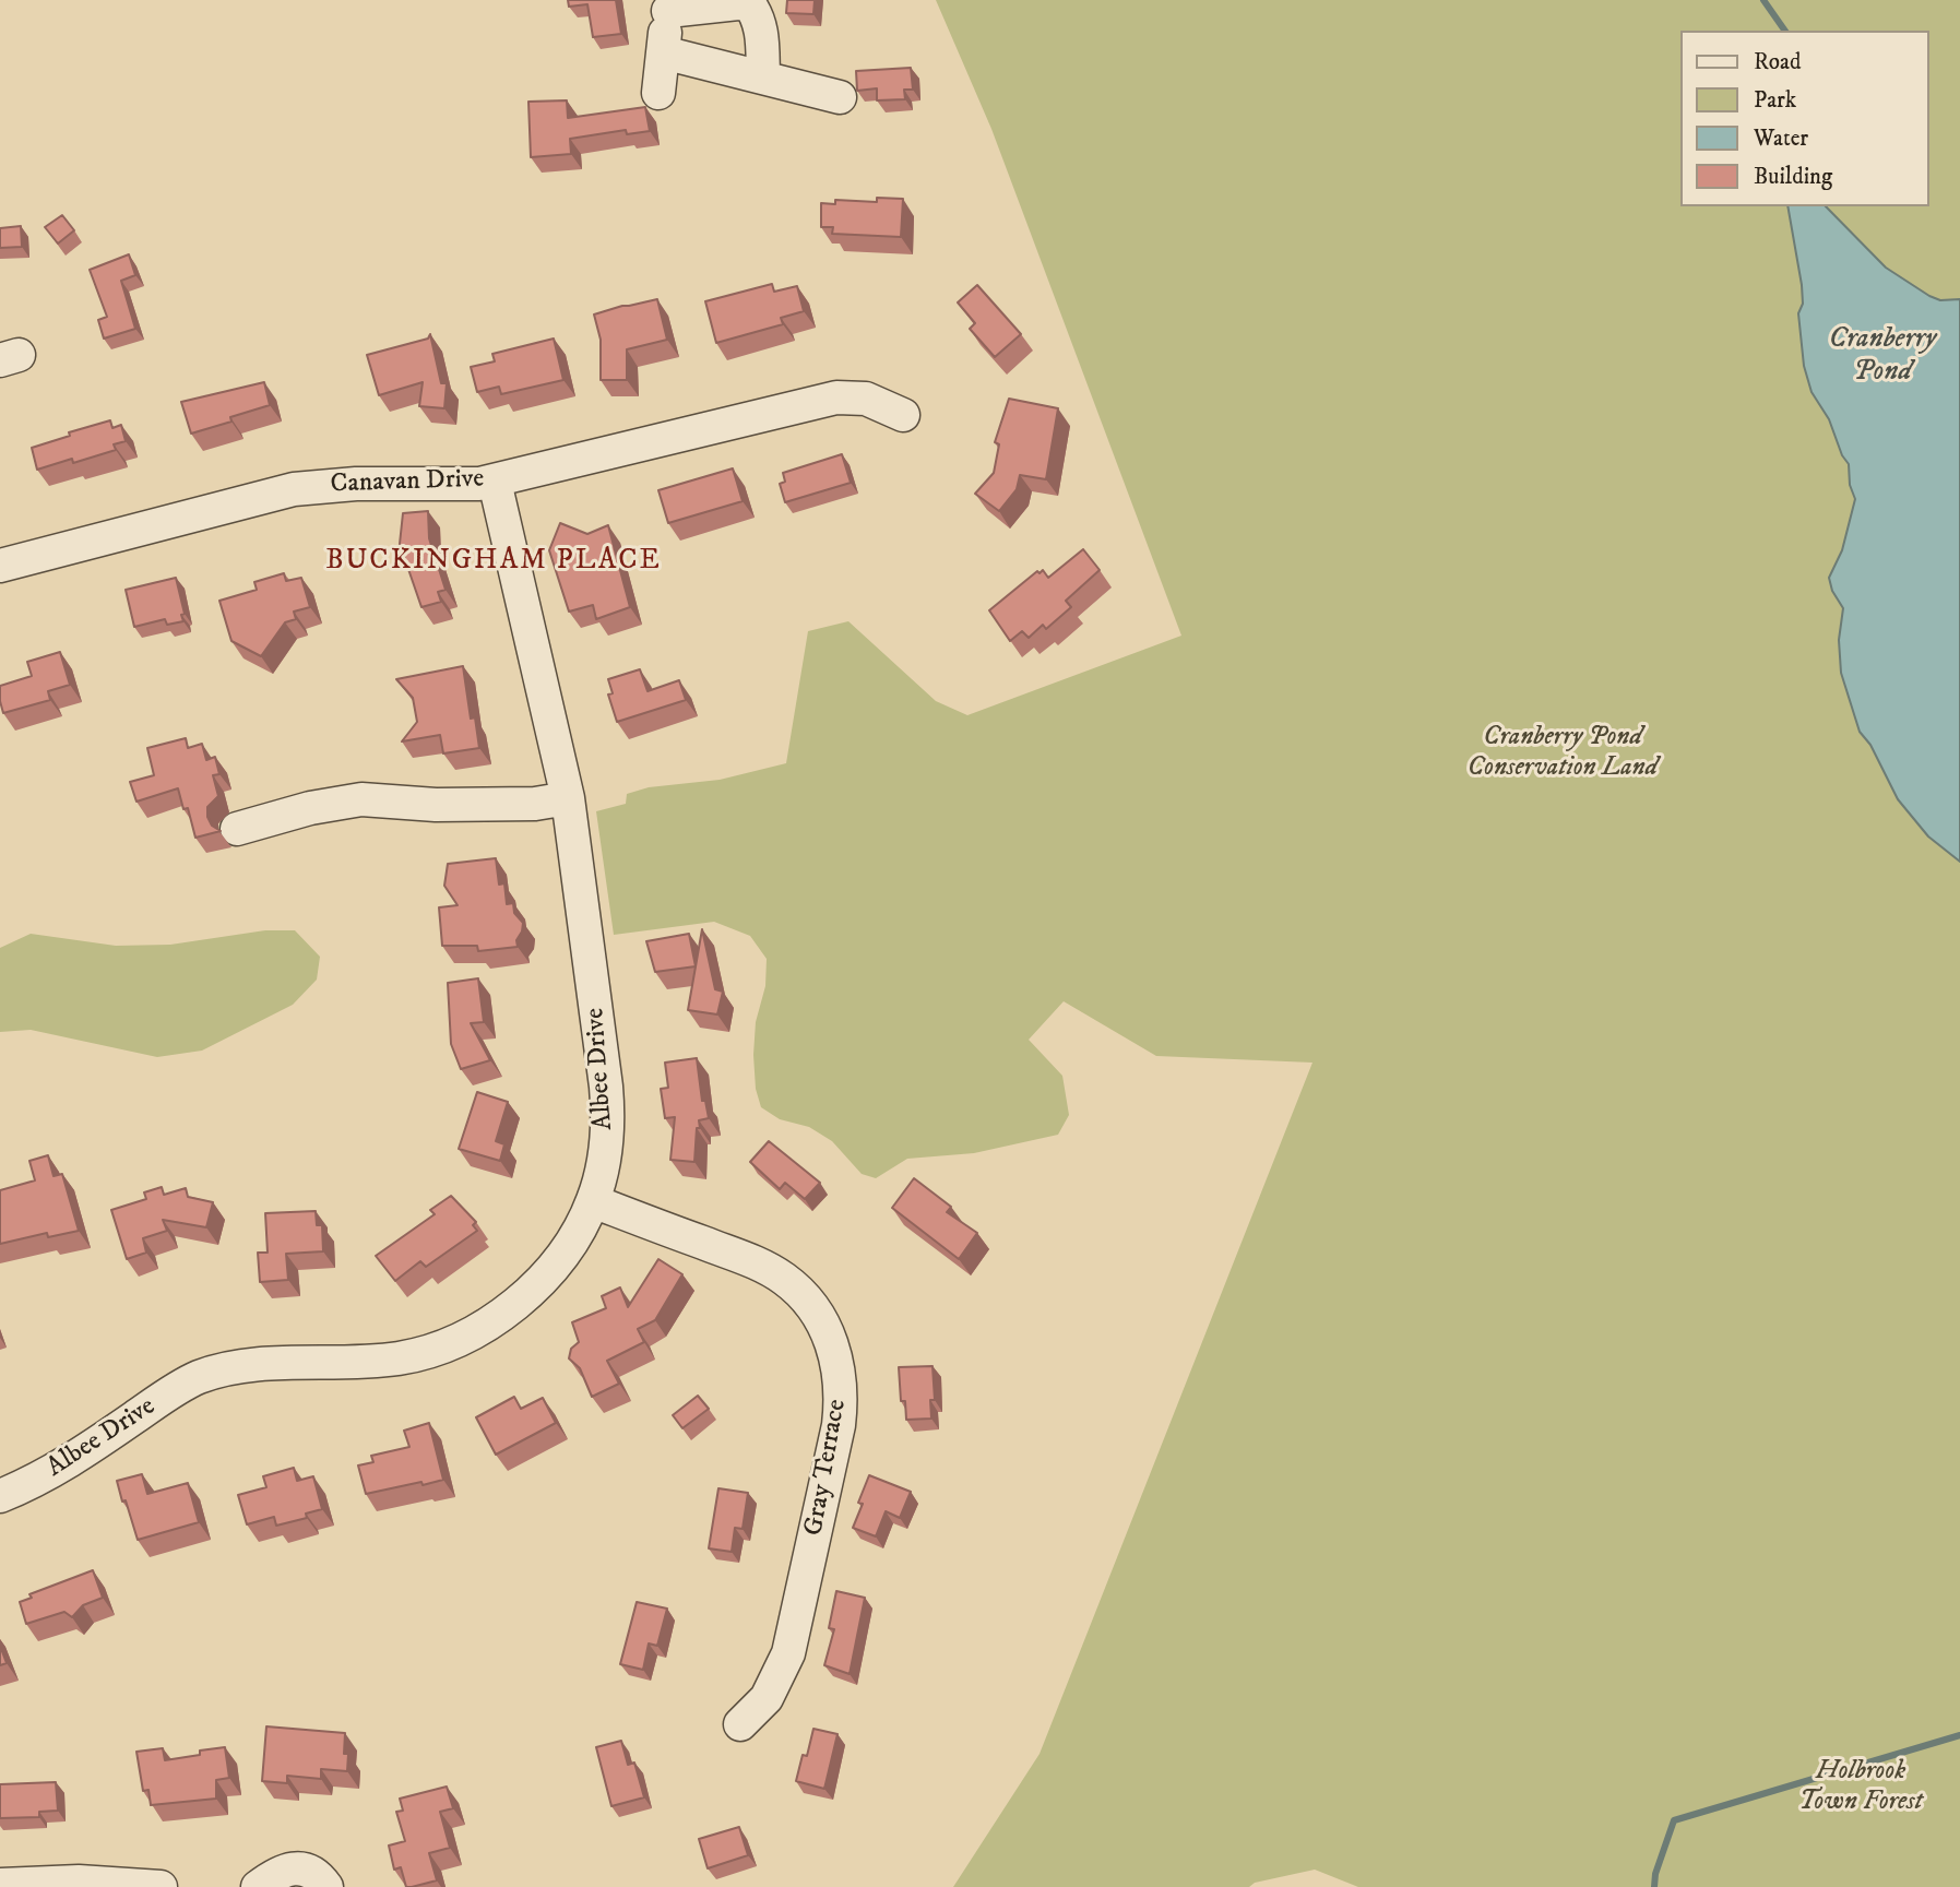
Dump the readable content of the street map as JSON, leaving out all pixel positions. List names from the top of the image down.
{
  "streets": {
    "street": ["Canavan Drive", "Albee Drive", "Gray Terrace"]
  },
  "crossings": [
    ["Canavan Drive", "Albee Drive"],
    ["Albee Drive", "Gray Terrace"]
  ],
  "districts": ["BUCKINGHAM PLACE"],
  "water": ["Cranberry Pond"],
  "parks": ["Cranberry Pond Conservation Land", "Holbrook Town Forest"],
  "legend": [
    "Road",
    "Park",
    "Water",
    "Building"
  ]
}
